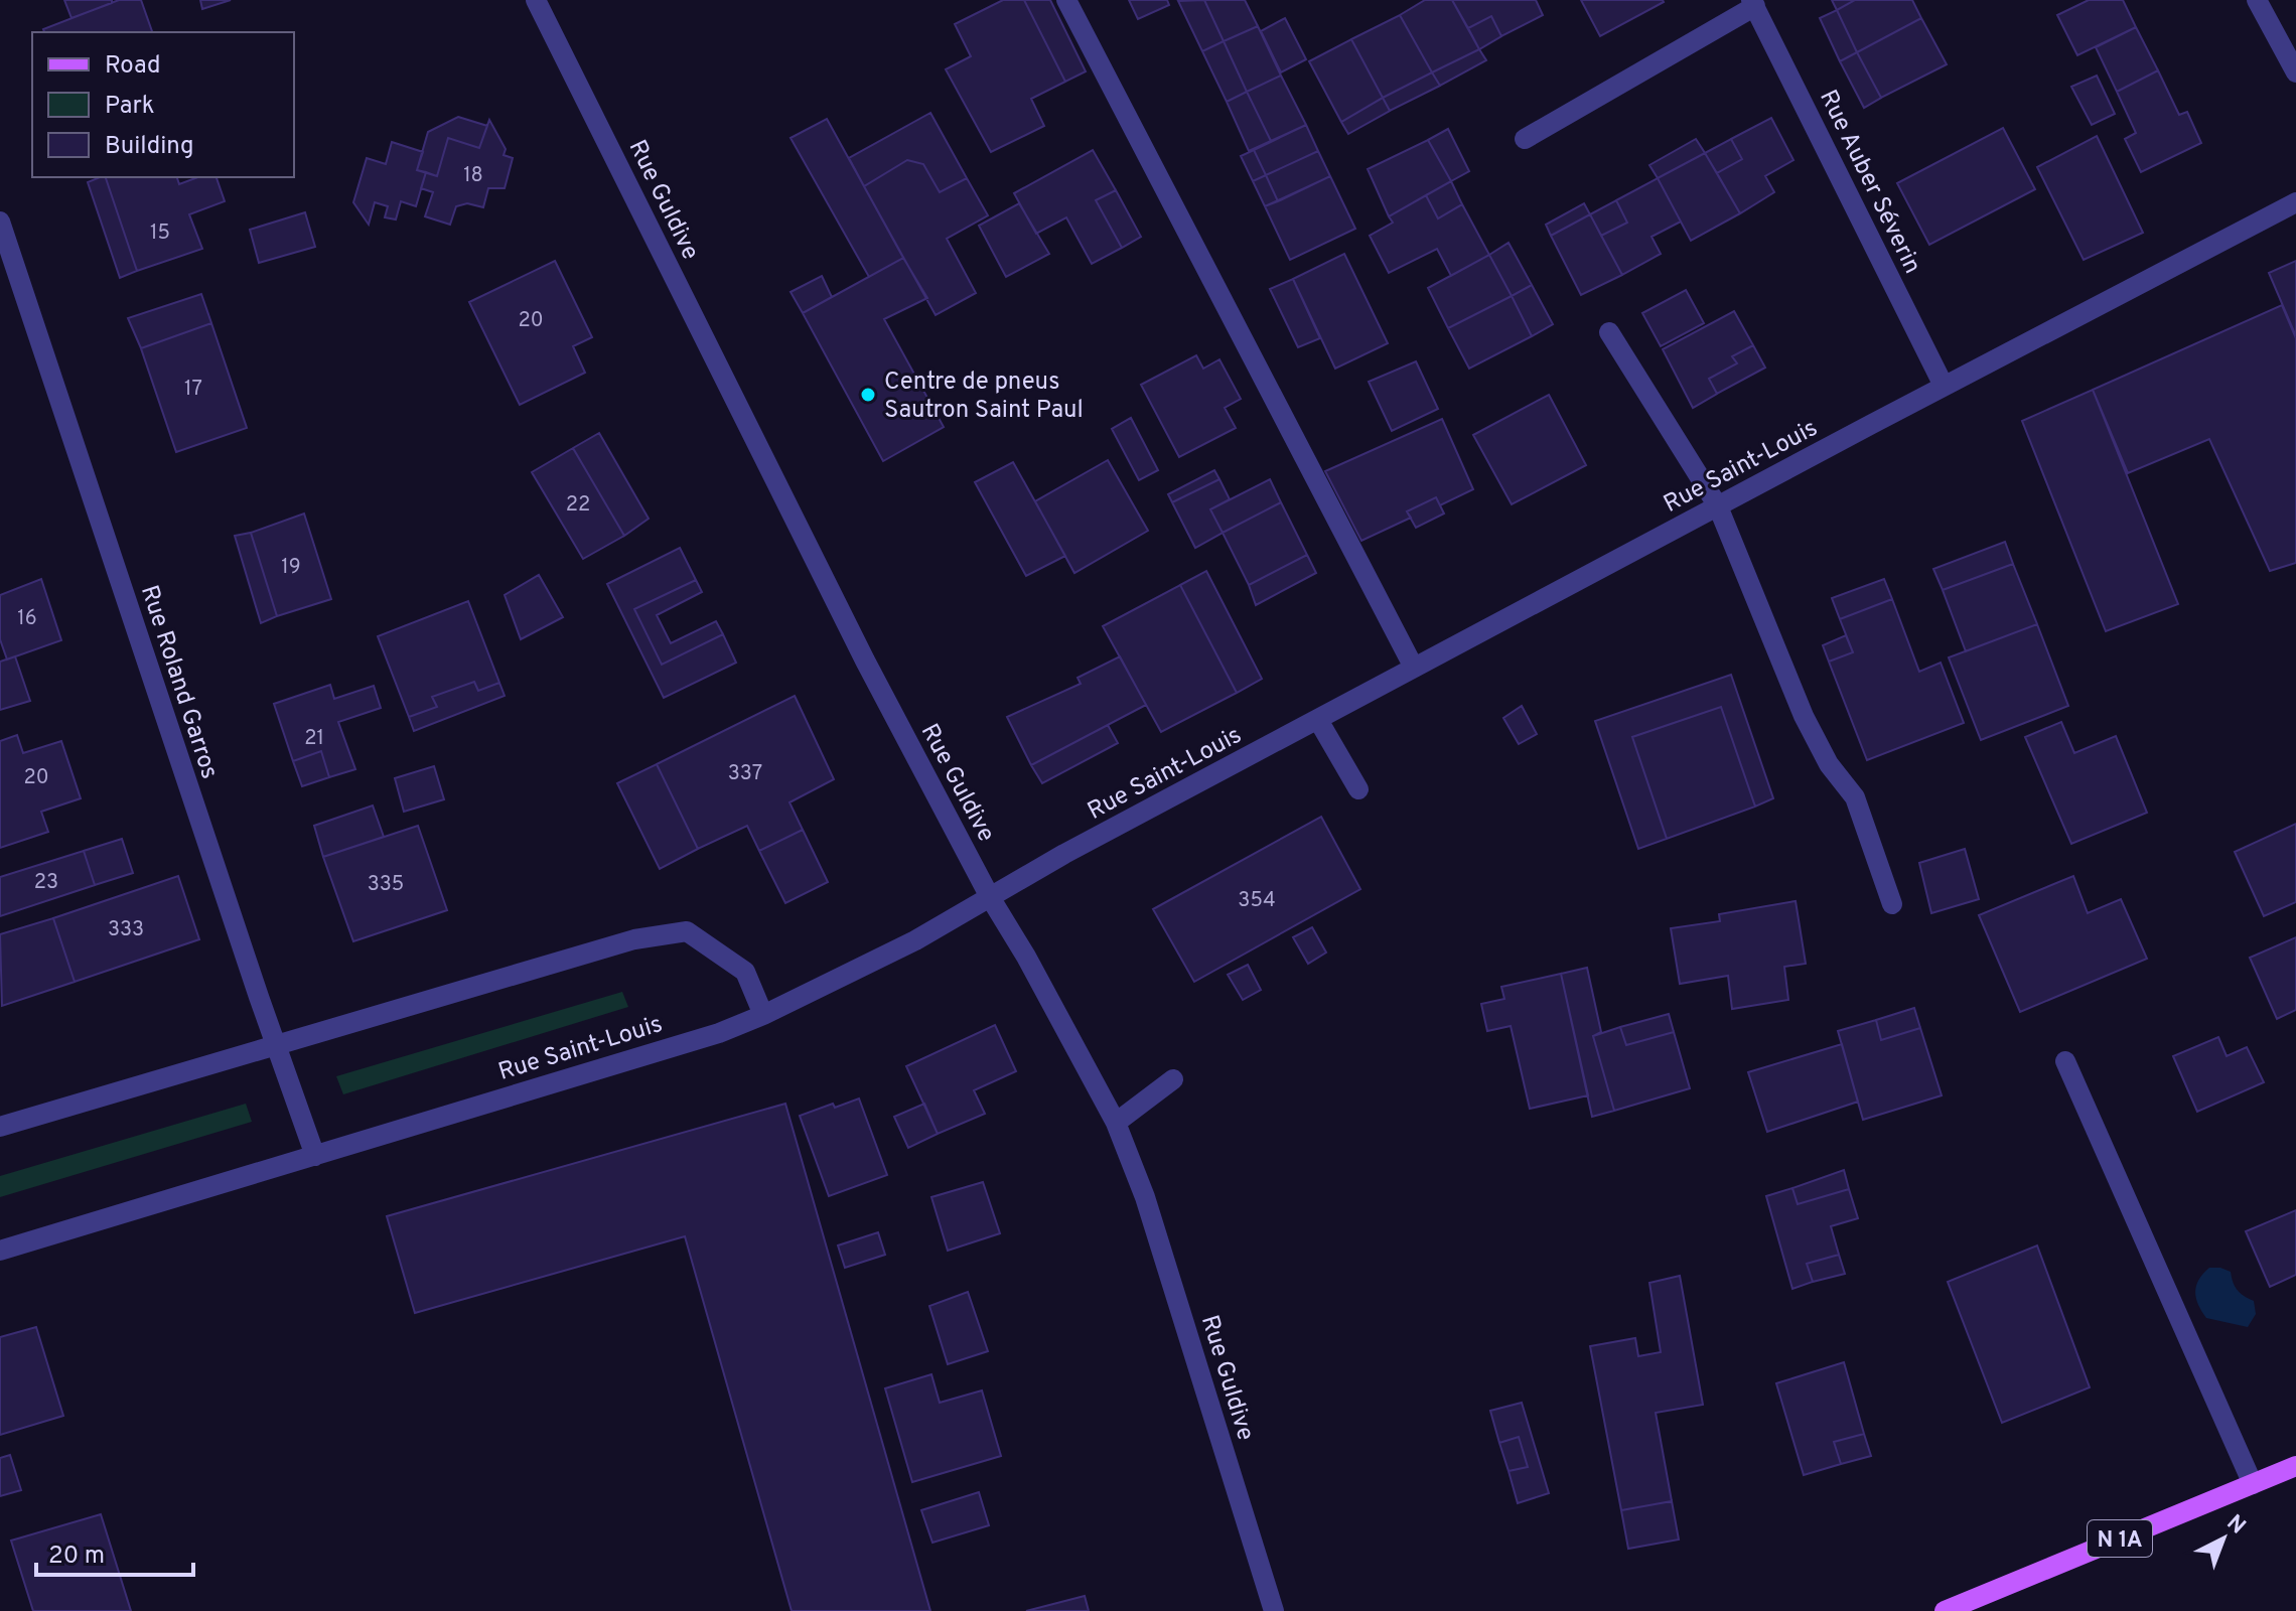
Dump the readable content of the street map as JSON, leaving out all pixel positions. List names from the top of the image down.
{
  "streets": {
    "main road": ["N 1A"],
    "street": [
      "Rue Auber Séverin",
      "Rue Guldive",
      "Rue Saint-Louis",
      "Rue Roland Garros"
    ]
  },
  "crossings": [
    ["Rue Auber Séverin", "Rue Saint-Louis"],
    ["Rue Guldive", "Rue Saint-Louis"],
    ["Rue Saint-Louis", "Rue Roland Garros"]
  ],
  "places": ["Centre de pneus Sautron Saint Paul"],
  "house_numbers": [
    "18",
    "15",
    "20",
    "17",
    "22",
    "19",
    "16",
    "21",
    "337",
    "20",
    "23",
    "335",
    "354",
    "333"
  ],
  "legend": ["Road", "Park", "Building"],
  "scale_bar": "20 m",
  "north": "top right"
}
